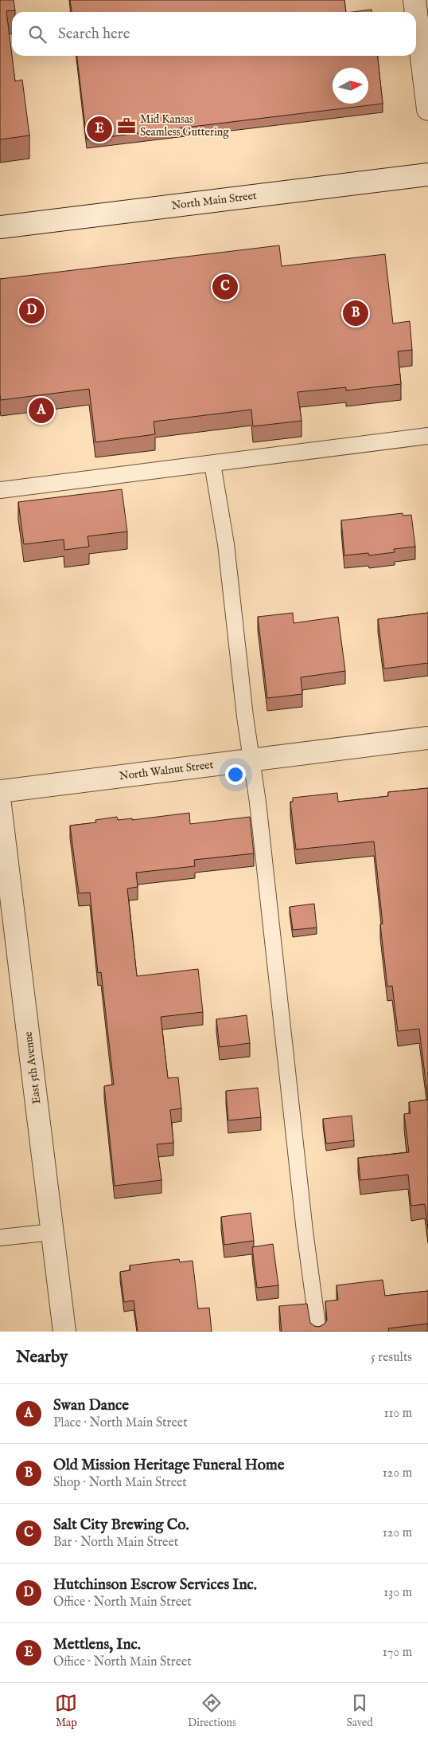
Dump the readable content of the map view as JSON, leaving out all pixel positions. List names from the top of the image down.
{
  "streets": {
    "street": ["North Main Street", "North Walnut Street", "East 5th Avenue"]
  },
  "places": {
    "office": ["Mid Kansas Seamless Guttering"]
  },
  "north": "right",
  "page": {
    "search": "Search here",
    "pins": [
      "E",
      "C",
      "D",
      "B",
      "A"
    ],
    "heading": ["Nearby", "5 results"],
    "list": [
      {
        "mark": "A",
        "name": "Swan Dance",
        "note": "Place · North Main Street",
        "value": "110 m"
      },
      {
        "mark": "B",
        "name": "Old Mission Heritage Funeral Home",
        "note": "Shop · North Main Street",
        "value": "120 m"
      },
      {
        "mark": "C",
        "name": "Salt City Brewing Co.",
        "note": "Bar · North Main Street",
        "value": "120 m"
      },
      {
        "mark": "D",
        "name": "Hutchinson Escrow Services Inc.",
        "note": "Office · North Main Street",
        "value": "130 m"
      },
      {
        "mark": "E",
        "name": "Mettlens, Inc.",
        "note": "Office · North Main Street",
        "value": "170 m"
      }
    ],
    "nav": ["Map", "Directions", "Saved"]
  }
}
